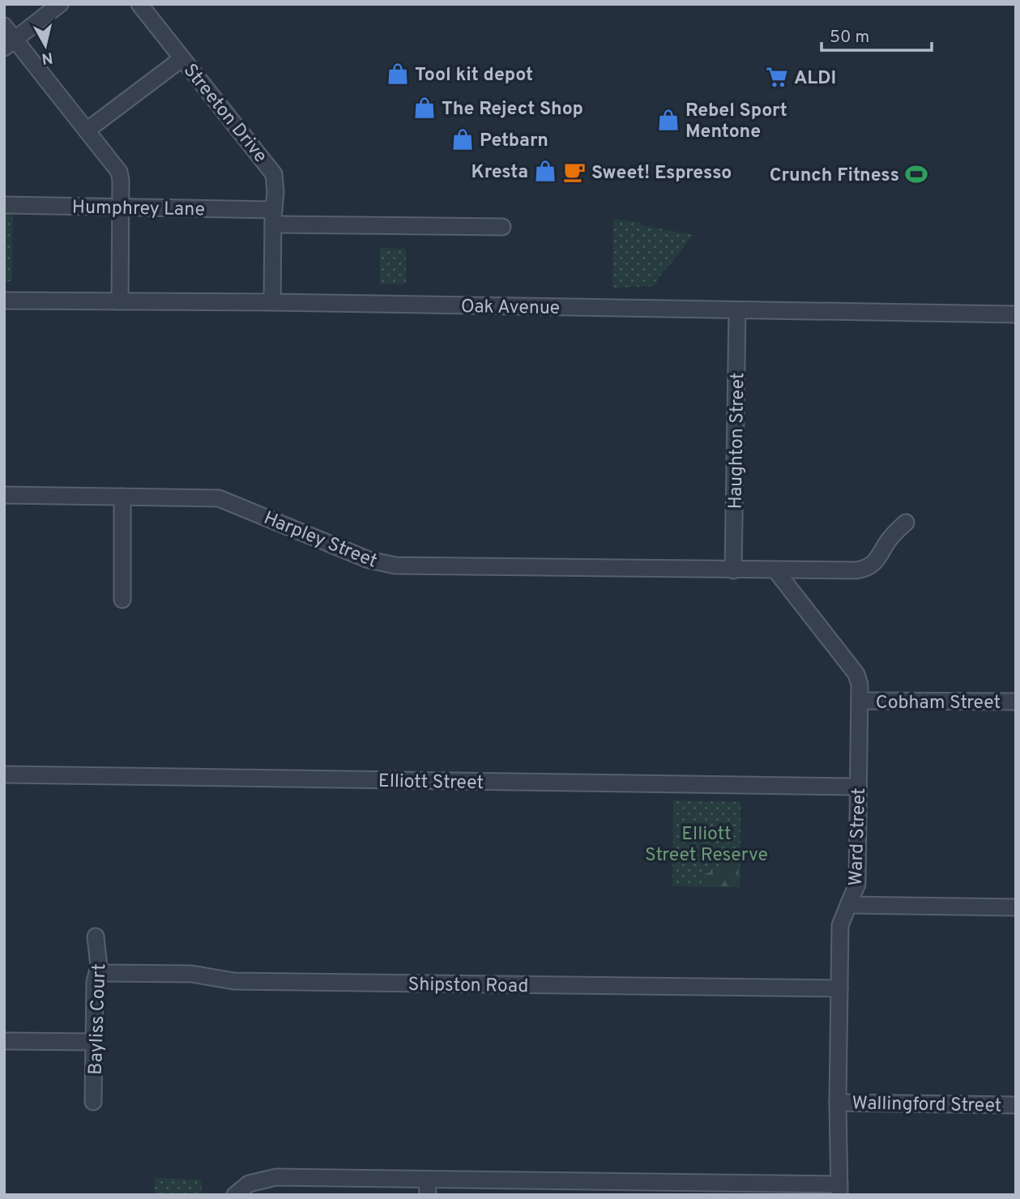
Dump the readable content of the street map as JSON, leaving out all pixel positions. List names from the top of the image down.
{
  "streets": {
    "street": [
      "Streeton Drive",
      "Humphrey Lane",
      "Oak Avenue",
      "Haughton Street",
      "Harpley Street",
      "Cobham Street",
      "Elliott Street",
      "Ward Street",
      "Shipston Road",
      "Bayliss Court",
      "Wallingford Street"
    ]
  },
  "crossings": [
    ["Streeton Drive", "Humphrey Lane"],
    ["Streeton Drive", "Oak Avenue"],
    ["Oak Avenue", "Haughton Street"],
    ["Haughton Street", "Harpley Street"],
    ["Harpley Street", "Ward Street"],
    ["Cobham Street", "Ward Street"],
    ["Elliott Street", "Ward Street"],
    ["Ward Street", "Shipston Road"],
    ["Ward Street", "Wallingford Street"],
    ["Shipston Road", "Bayliss Court"]
  ],
  "parks": ["Elliott Street Reserve"],
  "places": {
    "shop": [
      "Tool kit depot",
      "The Reject Shop",
      "Rebel Sport Mentone",
      "Petbarn",
      "Kresta"
    ],
    "supermarket": ["ALDI"],
    "cafe": ["Sweet! Espresso"],
    "sports": ["Crunch Fitness"]
  },
  "scale_bar": "50 m",
  "north": "bottom"
}
